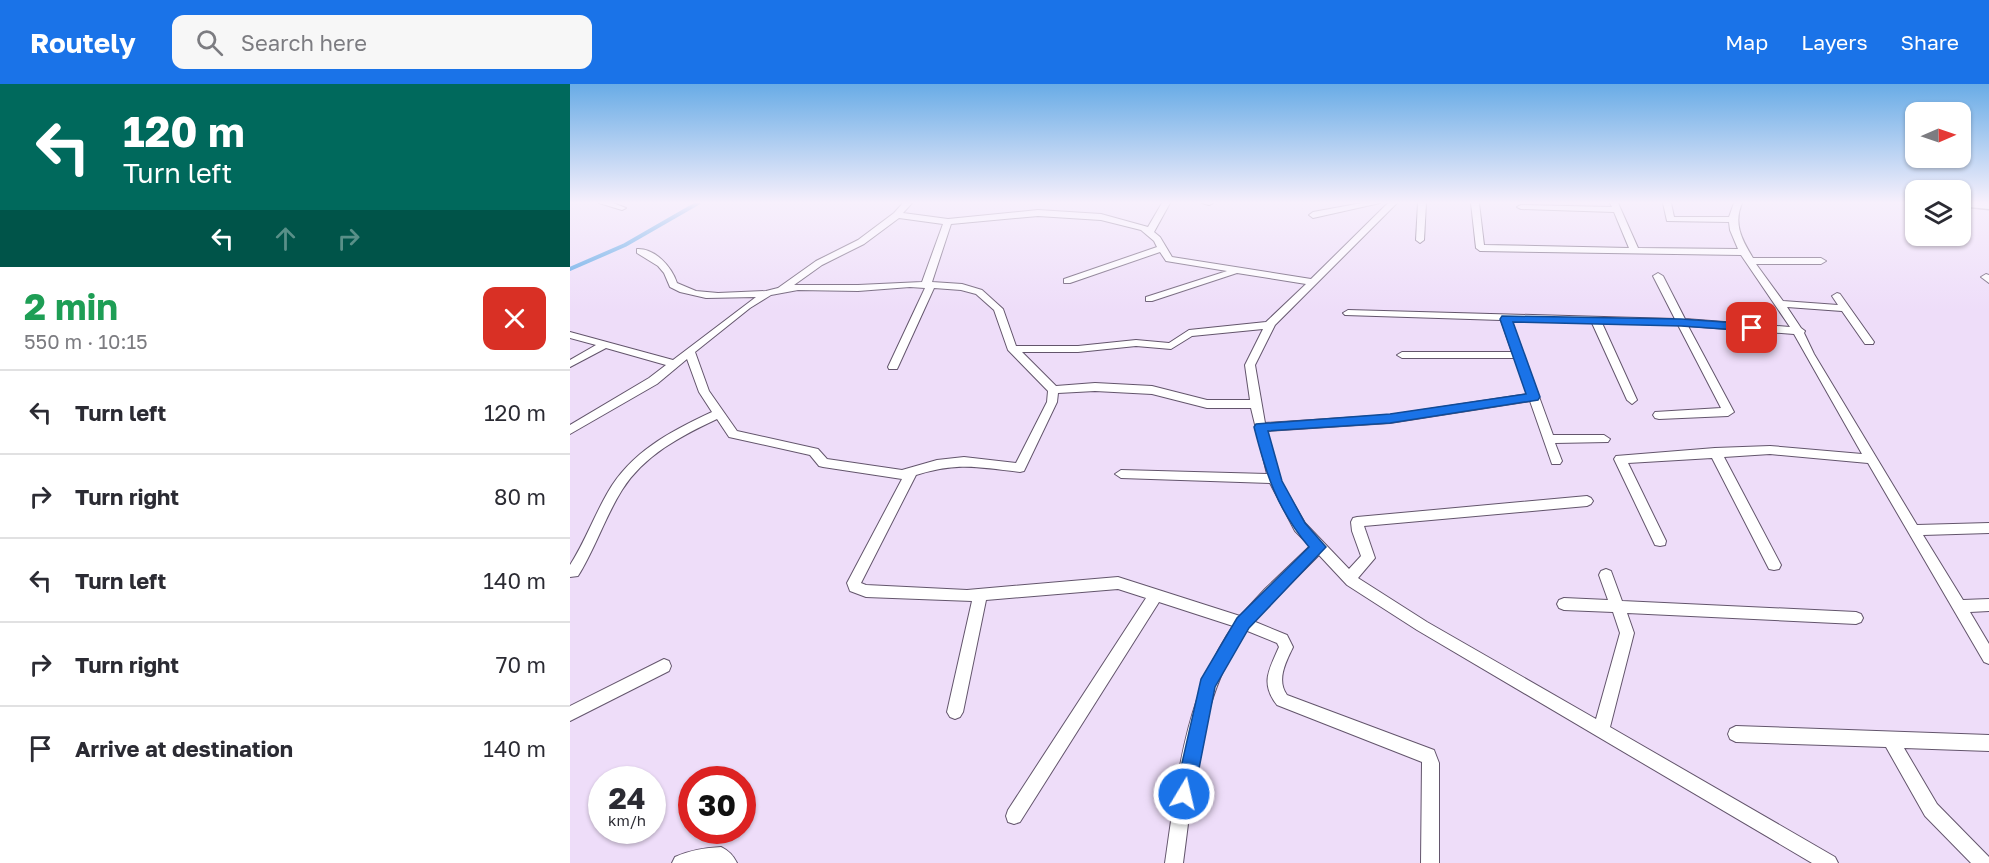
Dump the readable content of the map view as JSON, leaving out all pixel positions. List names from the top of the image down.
{
  "north": "right",
  "page": {
    "header": "Routely",
    "search": "Search here",
    "nav": ["Map", "Layers", "Share"],
    "turn": ["120 m", "Turn left"],
    "heading": ["2 min", "550 m · 10:15"],
    "list": [
      {
        "name": "Turn left",
        "value": "120 m"
      },
      {
        "name": "Turn right",
        "value": "80 m"
      },
      {
        "name": "Turn left",
        "value": "140 m"
      },
      {
        "name": "Turn right",
        "value": "70 m"
      },
      {
        "name": "Arrive at destination",
        "value": "140 m"
      }
    ],
    "speed": "24 km/h",
    "limit": "30"
  }
}
